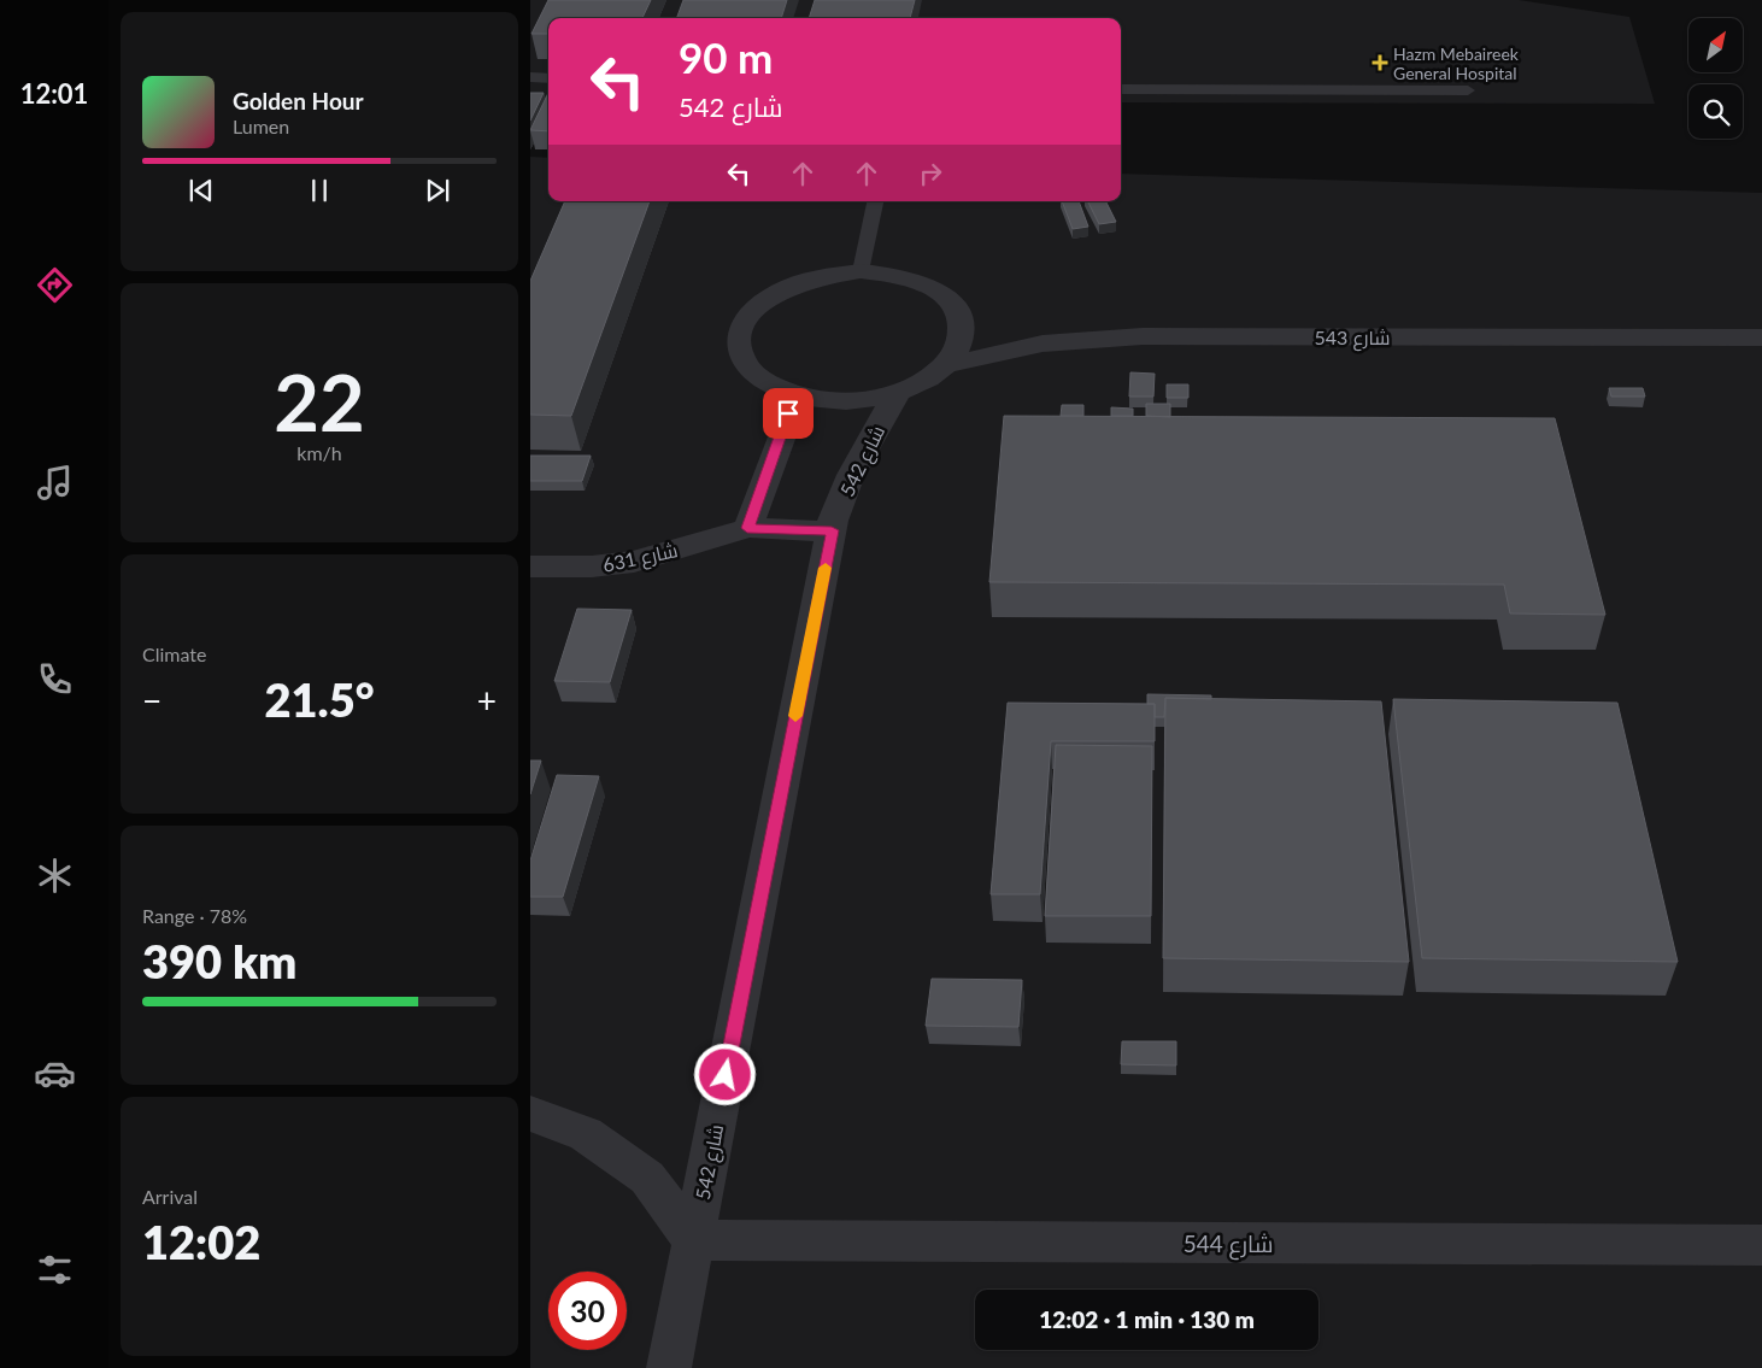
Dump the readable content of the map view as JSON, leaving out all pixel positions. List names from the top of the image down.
{
  "streets": {
    "street": [
      "شارع 543",
      "شارع 542",
      "شارع 631",
      "شارع 544"
    ]
  },
  "crossings": [
    ["شارع 543", "شارع 542"],
    ["شارع 542", "شارع 544"]
  ],
  "places": {
    "health": ["Hazm Mebaireek General Hospital"]
  },
  "north": "top right",
  "page": {
    "tabs": "12:01",
    "turn": ["90 m", "شارع 542"],
    "song": ["Golden Hour", "Lumen"],
    "tile": [
      ["22", "km/h"],
      "Climate",
      ["Range · 78%", "390 km"],
      ["Arrival", "12:02"]
    ],
    "heat": ["−", "21.5°", "+"],
    "limit": "30",
    "trip": "12:02 · 1 min · 130 m"
  }
}
